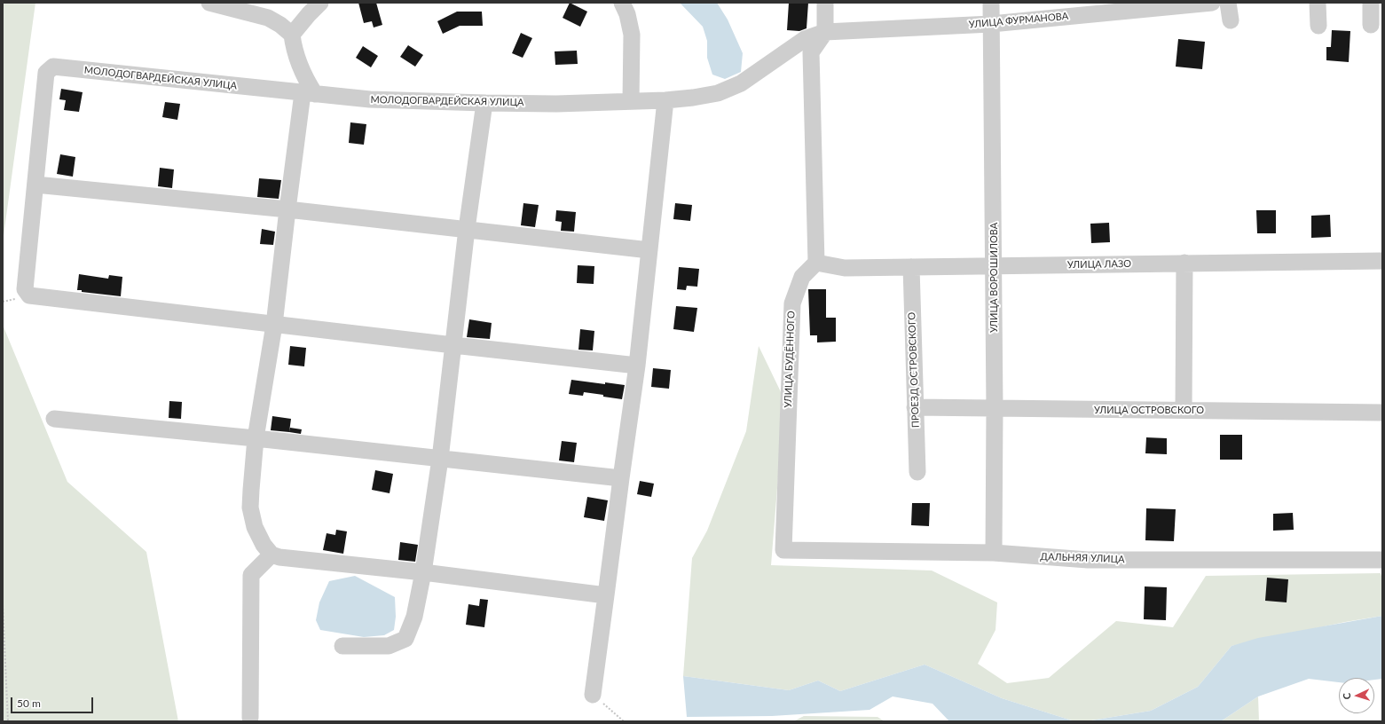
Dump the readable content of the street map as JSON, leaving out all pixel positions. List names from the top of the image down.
{
  "streets": {
    "street": [
      "УЛИЦА ФУРМАНОВА",
      "МОЛОДОГВАРДЕЙСКАЯ УЛИЦА",
      "УЛИЦА ЛАЗО",
      "УЛИЦА ВОРОШИЛОВА",
      "УЛИЦА БУДЁННОГО",
      "ПРОЕЗД ОСТРОВСКОГО",
      "УЛИЦА ОСТРОВСКОГО",
      "ДАЛЬНЯЯ УЛИЦА"
    ]
  },
  "crossings": [
    ["УЛИЦА ФУРМАНОВА", "МОЛОДОГВАРДЕЙСКАЯ УЛИЦА"],
    ["УЛИЦА ФУРМАНОВА", "УЛИЦА ВОРОШИЛОВА"],
    ["УЛИЦА ЛАЗО", "УЛИЦА ВОРОШИЛОВА"],
    ["УЛИЦА ЛАЗО", "УЛИЦА БУДЁННОГО"],
    ["УЛИЦА ЛАЗО", "ПРОЕЗД ОСТРОВСКОГО"],
    ["УЛИЦА ВОРОШИЛОВА", "УЛИЦА ОСТРОВСКОГО"],
    ["УЛИЦА ВОРОШИЛОВА", "ДАЛЬНЯЯ УЛИЦА"],
    ["УЛИЦА БУДЁННОГО", "ДАЛЬНЯЯ УЛИЦА"],
    ["ПРОЕЗД ОСТРОВСКОГО", "УЛИЦА ОСТРОВСКОГО"]
  ],
  "scale_bar": "50 m",
  "north": "left"
}
